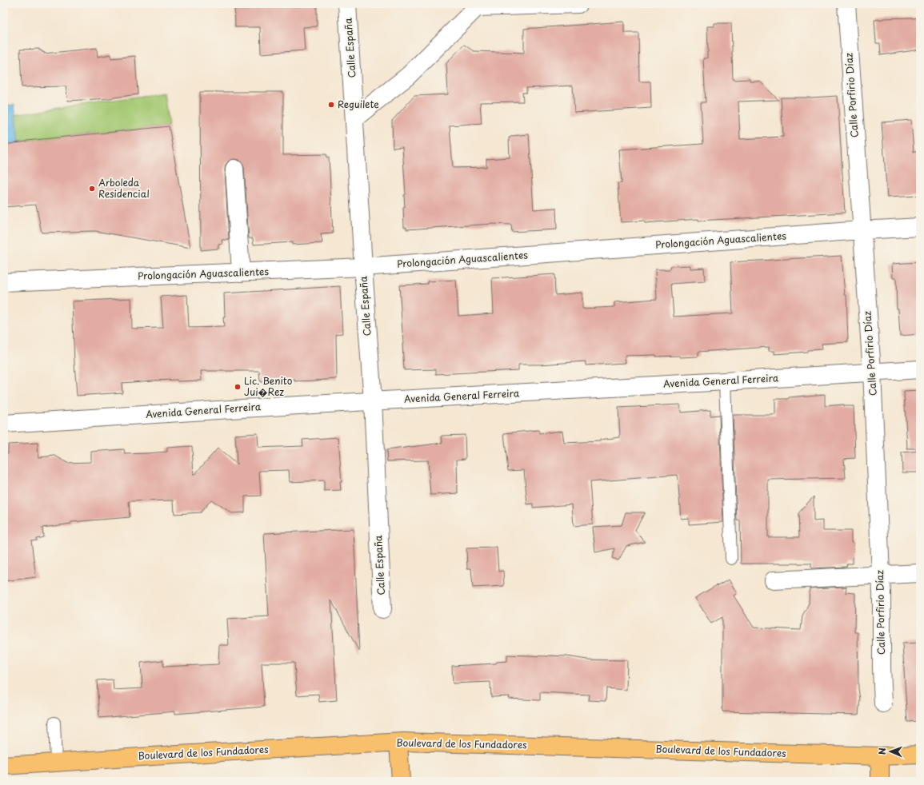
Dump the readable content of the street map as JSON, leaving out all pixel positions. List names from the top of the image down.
{
  "streets": {
    "main road": ["Boulevard de los Fundadores"],
    "street": [
      "Calle España",
      "Calle Porfirio Díaz",
      "Prolongación Aguascalientes",
      "Avenida General Ferreira"
    ]
  },
  "crossings": [
    ["Calle España", "Prolongación Aguascalientes"],
    ["Calle España", "Avenida General Ferreira"],
    ["Calle Porfirio Díaz", "Prolongación Aguascalientes"],
    ["Calle Porfirio Díaz", "Avenida General Ferreira"]
  ],
  "places": ["Reguilete", "Arboleda Residencial", "Lic. Benito Jui�Rez"],
  "north": "left"
}
